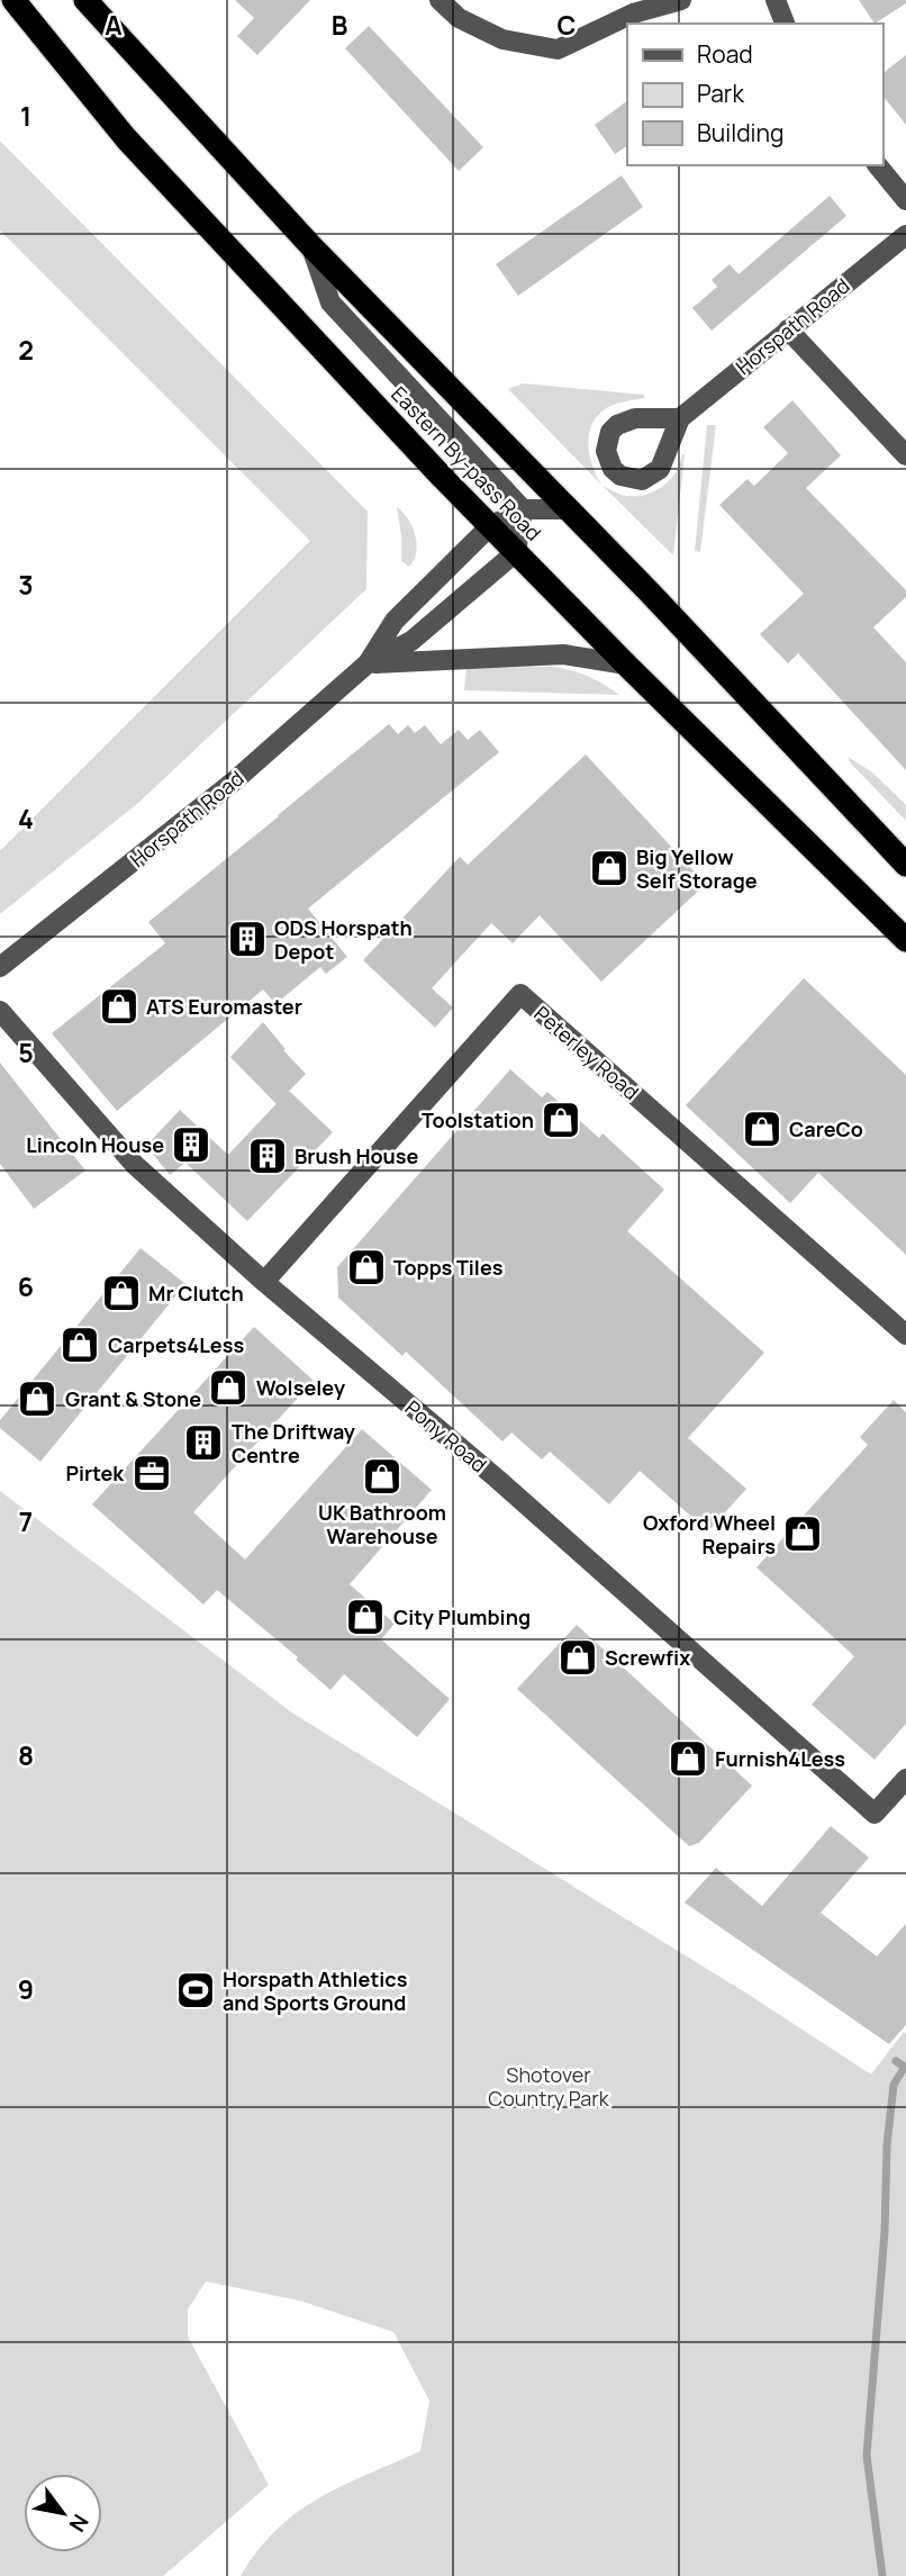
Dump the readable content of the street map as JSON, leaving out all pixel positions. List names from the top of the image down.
{
  "streets": {
    "highway": ["Eastern By-pass Road"],
    "street": ["Horspath Road", "Peterley Road", "Pony Road"]
  },
  "crossings": [
    ["Horspath Road", "Eastern By-pass Road"],
    ["Peterley Road", "Pony Road"]
  ],
  "parks": ["Shotover Country Park"],
  "places": {
    "shop": [
      "Big Yellow Self Storage",
      "ATS Euromaster",
      "Toolstation",
      "CareCo",
      "Topps Tiles",
      "Mr Clutch",
      "Carpets4Less",
      "Wolseley",
      "Grant & Stone",
      "UK Bathroom Warehouse",
      "Oxford Wheel Repairs",
      "City Plumbing",
      "Screwfix",
      "Furnish4Less"
    ],
    "building": [
      "ODS Horspath Depot",
      "Lincoln House",
      "Brush House",
      "The Driftway Centre"
    ],
    "office": ["Pirtek"],
    "sports": ["Horspath Athletics and Sports Ground"]
  },
  "legend": ["Road", "Park", "Building"],
  "north": "bottom right",
  "grid": {
    "columns": ["A", "B", "C"],
    "rows": [
      "1",
      "2",
      "3",
      "4",
      "5",
      "6",
      "7",
      "8",
      "9"
    ]
  }
}
